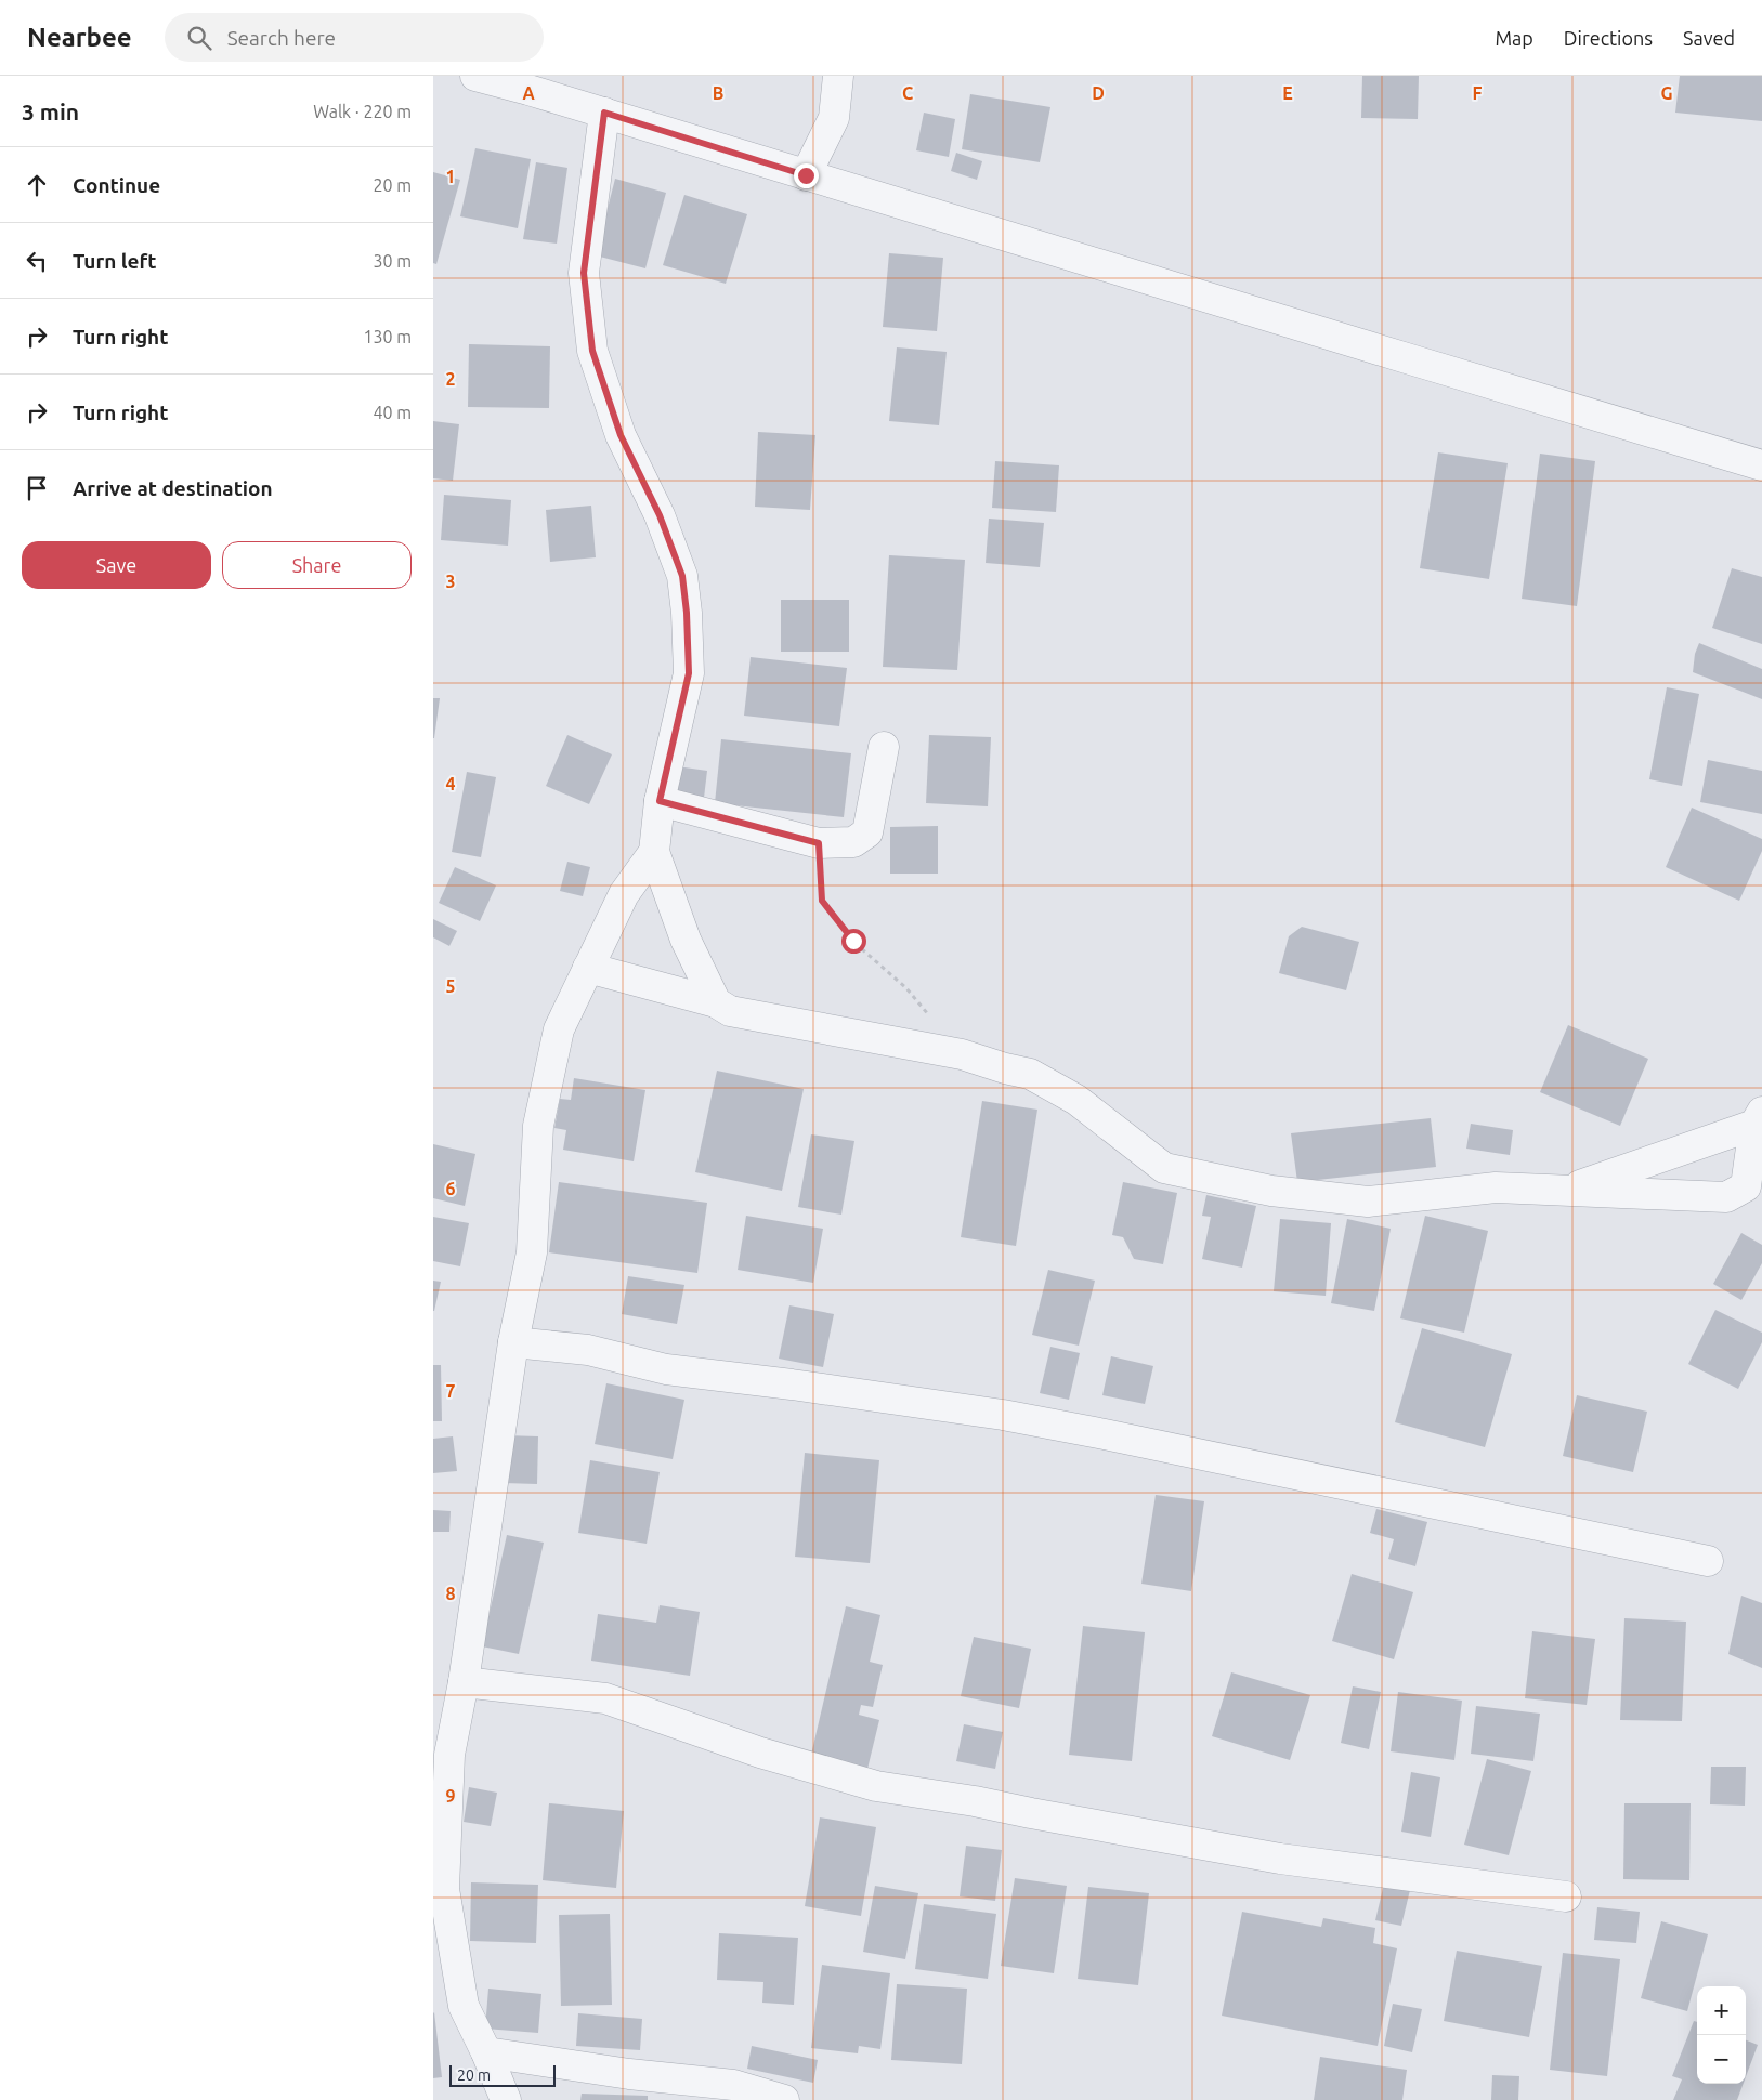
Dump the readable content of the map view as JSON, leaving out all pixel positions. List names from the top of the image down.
{
  "scale_bar": "20 m",
  "page": {
    "header": "Nearbee",
    "search": "Search here",
    "nav": ["Map", "Directions", "Saved"],
    "heading": ["3 min", "Walk · 220 m"],
    "list": [
      ["Continue", "20 m"],
      ["Turn left", "30 m"],
      ["Turn right", "130 m"],
      ["Turn right", "40 m"],
      "Arrive at destination"
    ],
    "buttons": ["Save", "Share"],
    "map_buttons": ["+", "−"],
    "scale": "20 m"
  },
  "grid": {
    "columns": [
      "A",
      "B",
      "C",
      "D",
      "E",
      "F",
      "G"
    ],
    "rows": [
      "1",
      "2",
      "3",
      "4",
      "5",
      "6",
      "7",
      "8",
      "9"
    ]
  }
}
